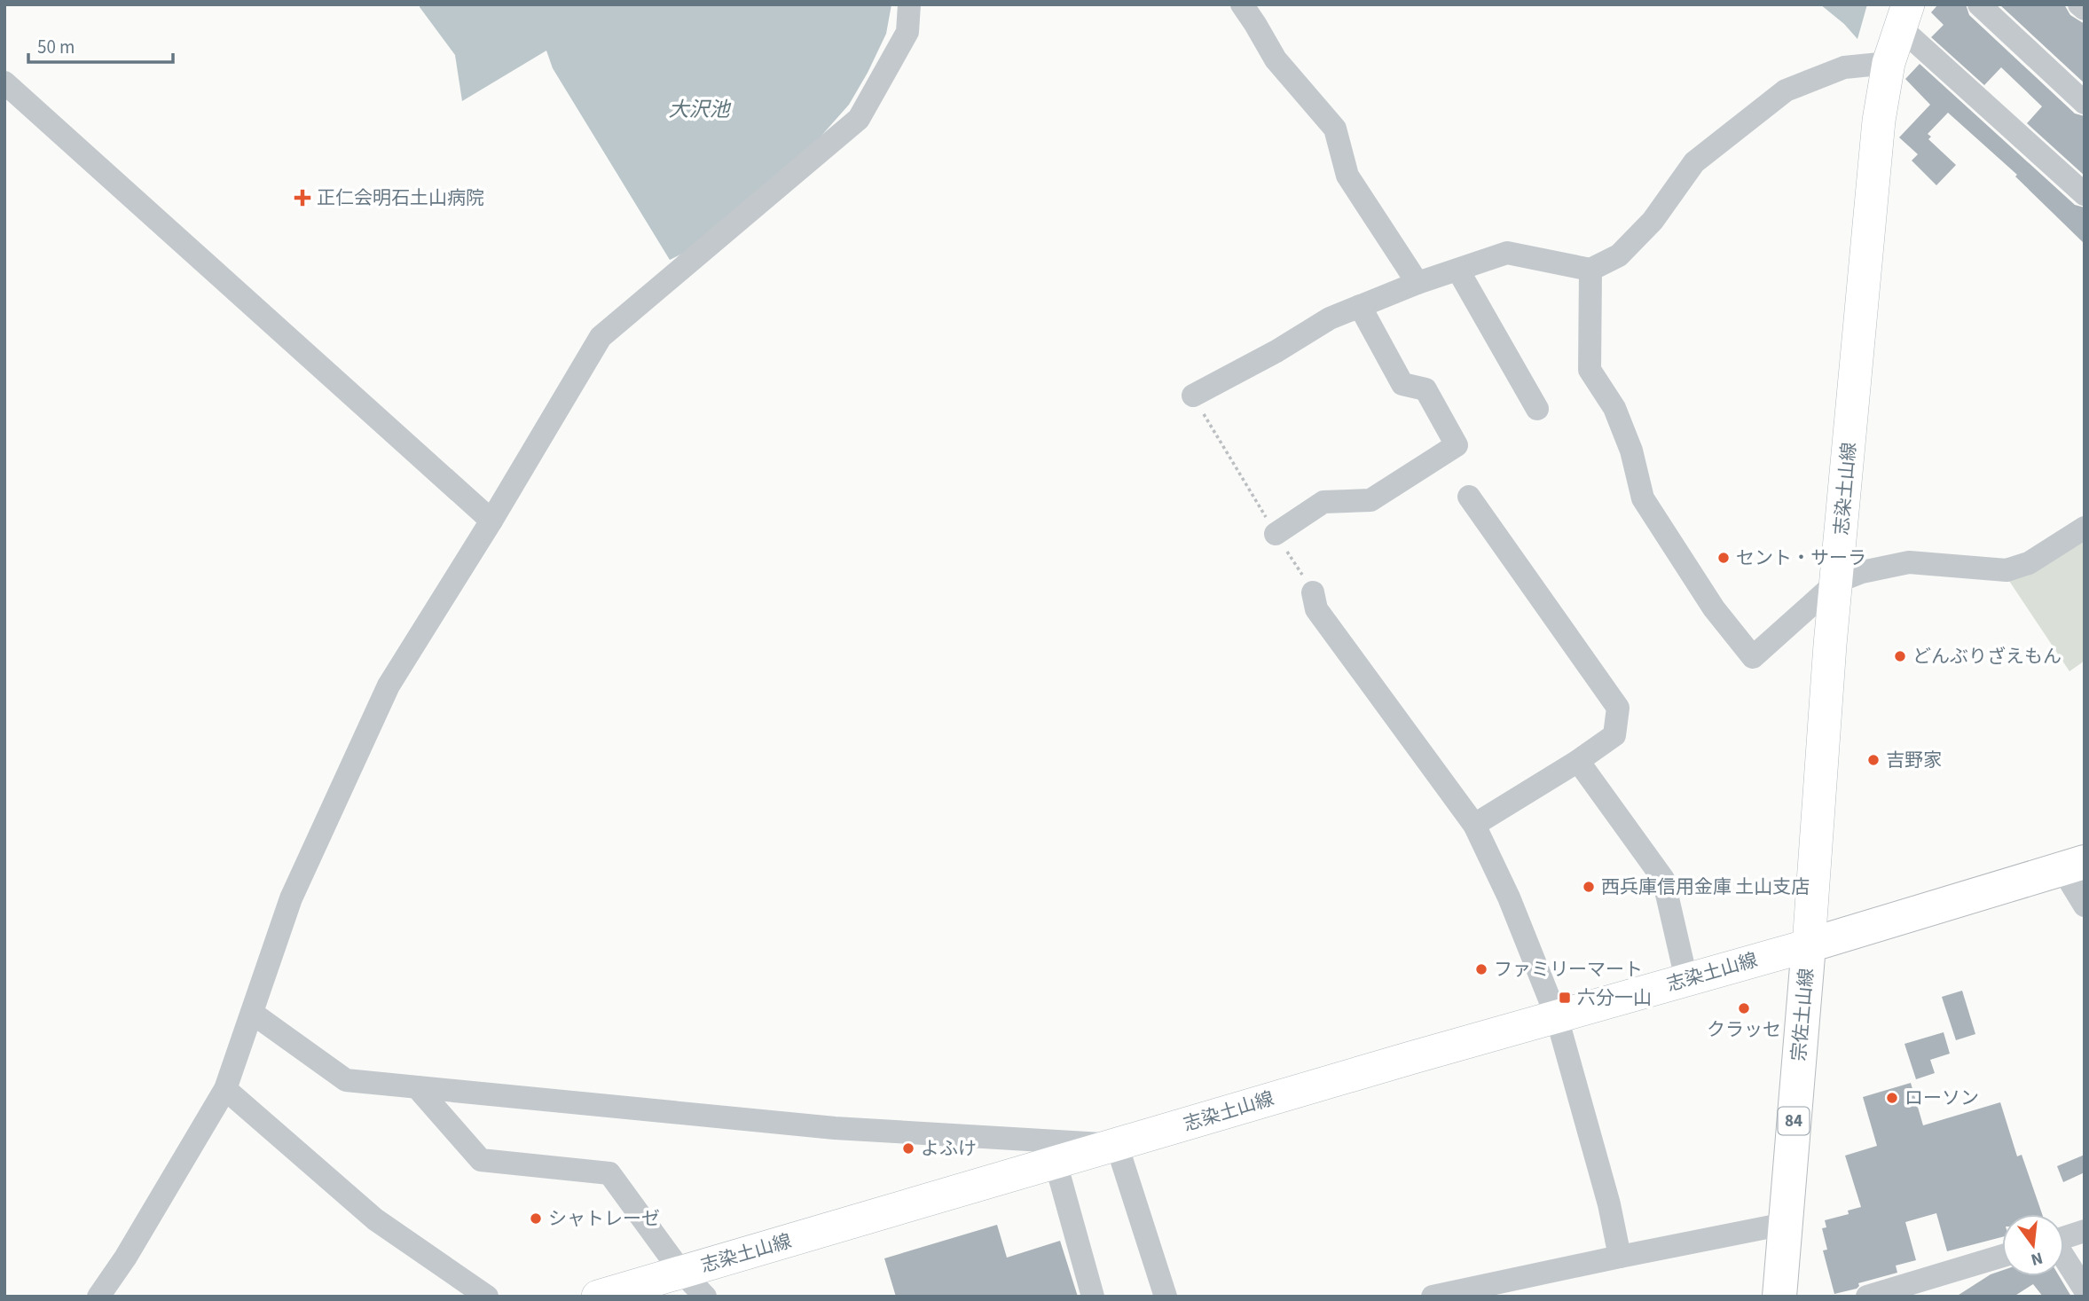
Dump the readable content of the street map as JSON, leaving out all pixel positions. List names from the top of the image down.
{
  "streets": {
    "main road": ["志染土山線", "宗佐土山線", "84"]
  },
  "crossings": [
    ["志染土山線", "宗佐土山線"]
  ],
  "water": ["大沢池"],
  "places": {
    "health": ["正仁会明石土山病院"],
    "other": [
      "セント・サーラ",
      "どんぶりざえもん",
      "吉野家",
      "西兵庫信用金庫 土山支店",
      "ファミリーマート",
      "クラッセ",
      "ローソン",
      "よふけ",
      "シャトレーゼ"
    ],
    "transit": ["六分一山"]
  },
  "scale_bar": "50 m",
  "north": "bottom"
}
